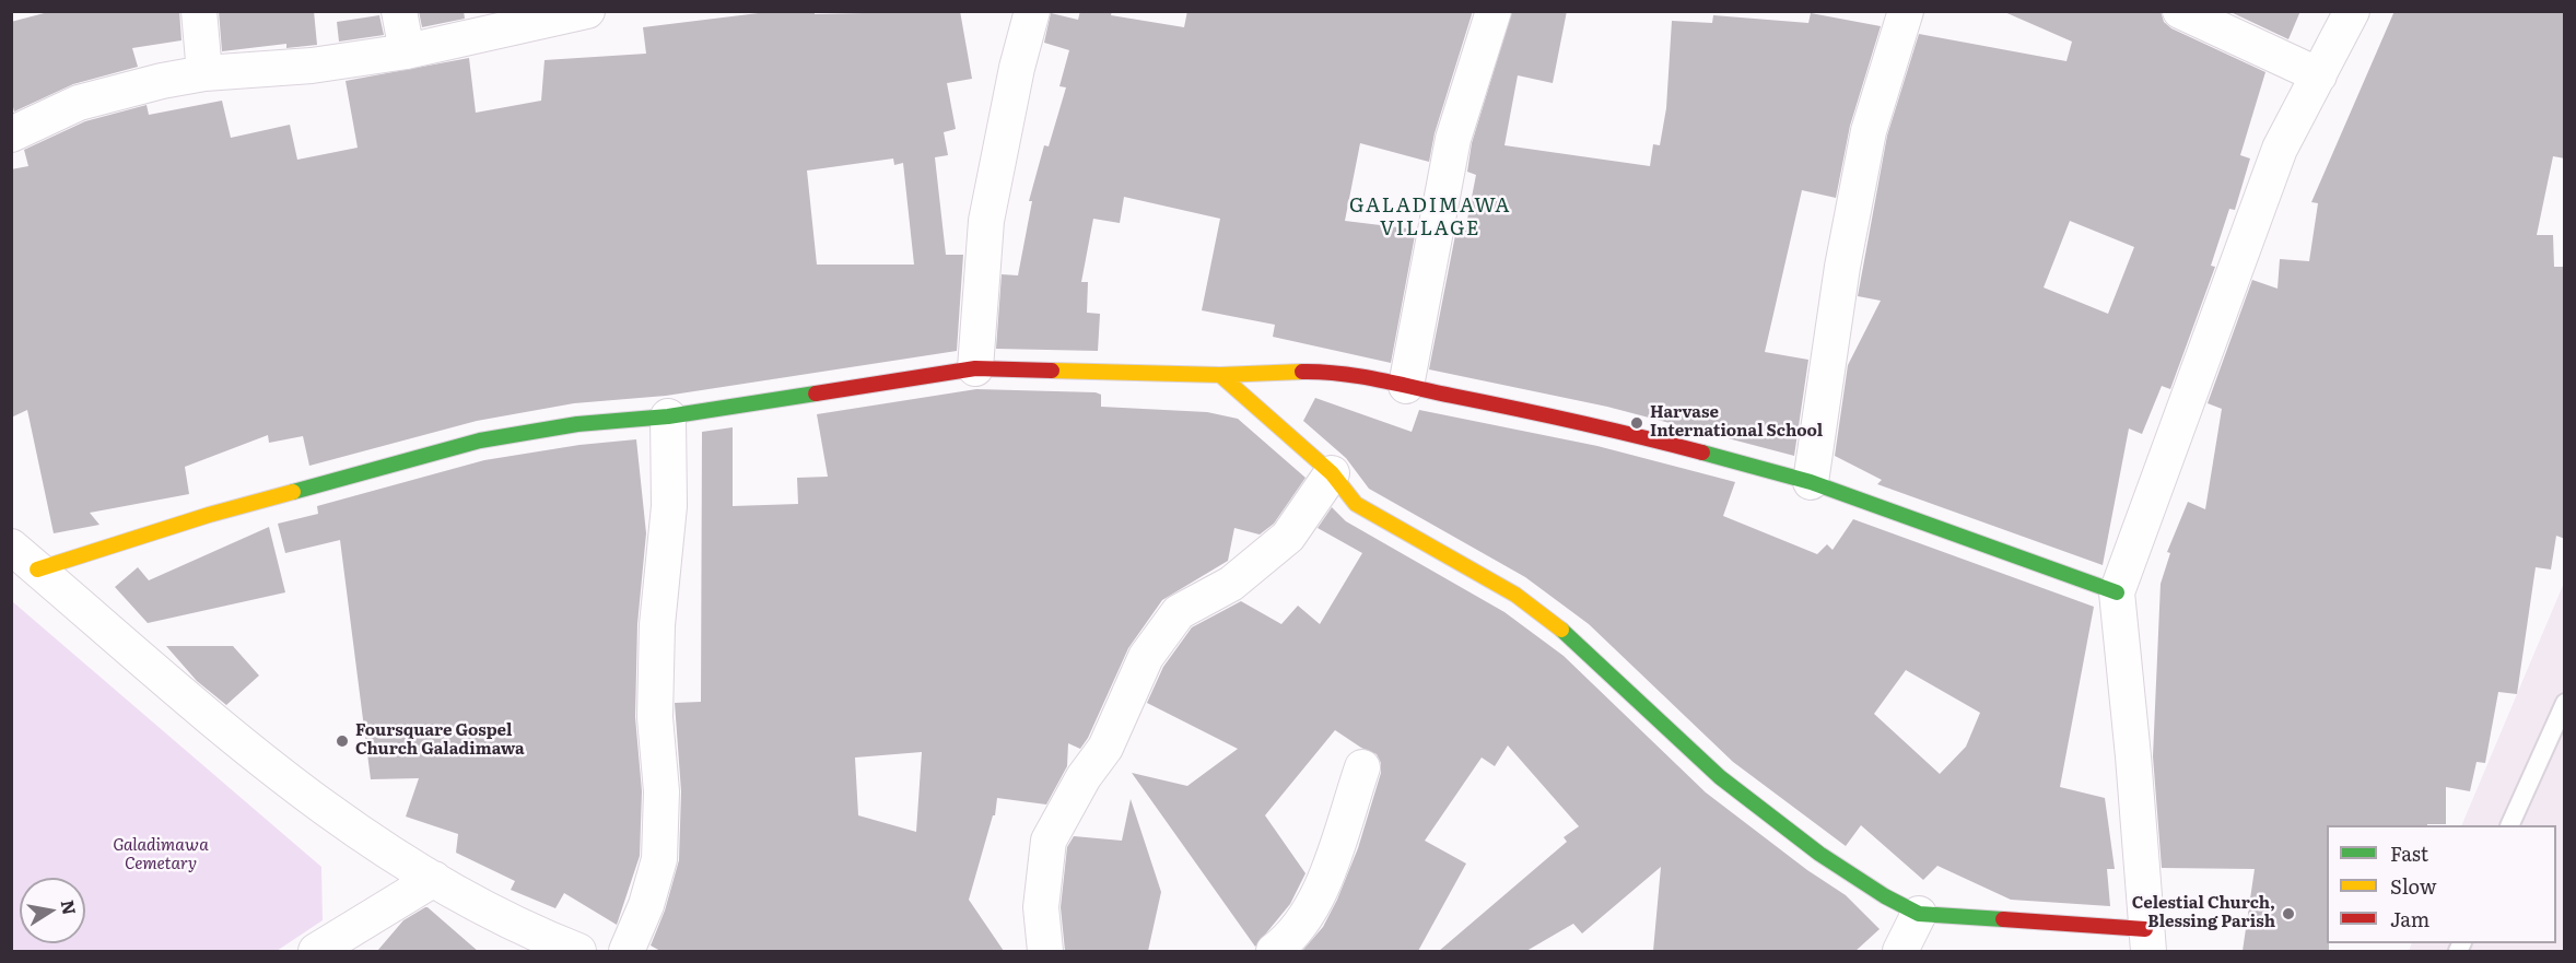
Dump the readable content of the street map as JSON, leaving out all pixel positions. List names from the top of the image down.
{
  "districts": ["GALADIMAWA VILLAGE"],
  "parks": ["Galadimawa Cemetary"],
  "places": ["Harvase International School", "Foursquare Gospel Church Galadimawa", "Celestial Church, Blessing Parish"],
  "legend": ["Fast", "Slow", "Jam"],
  "north": "right"
}
